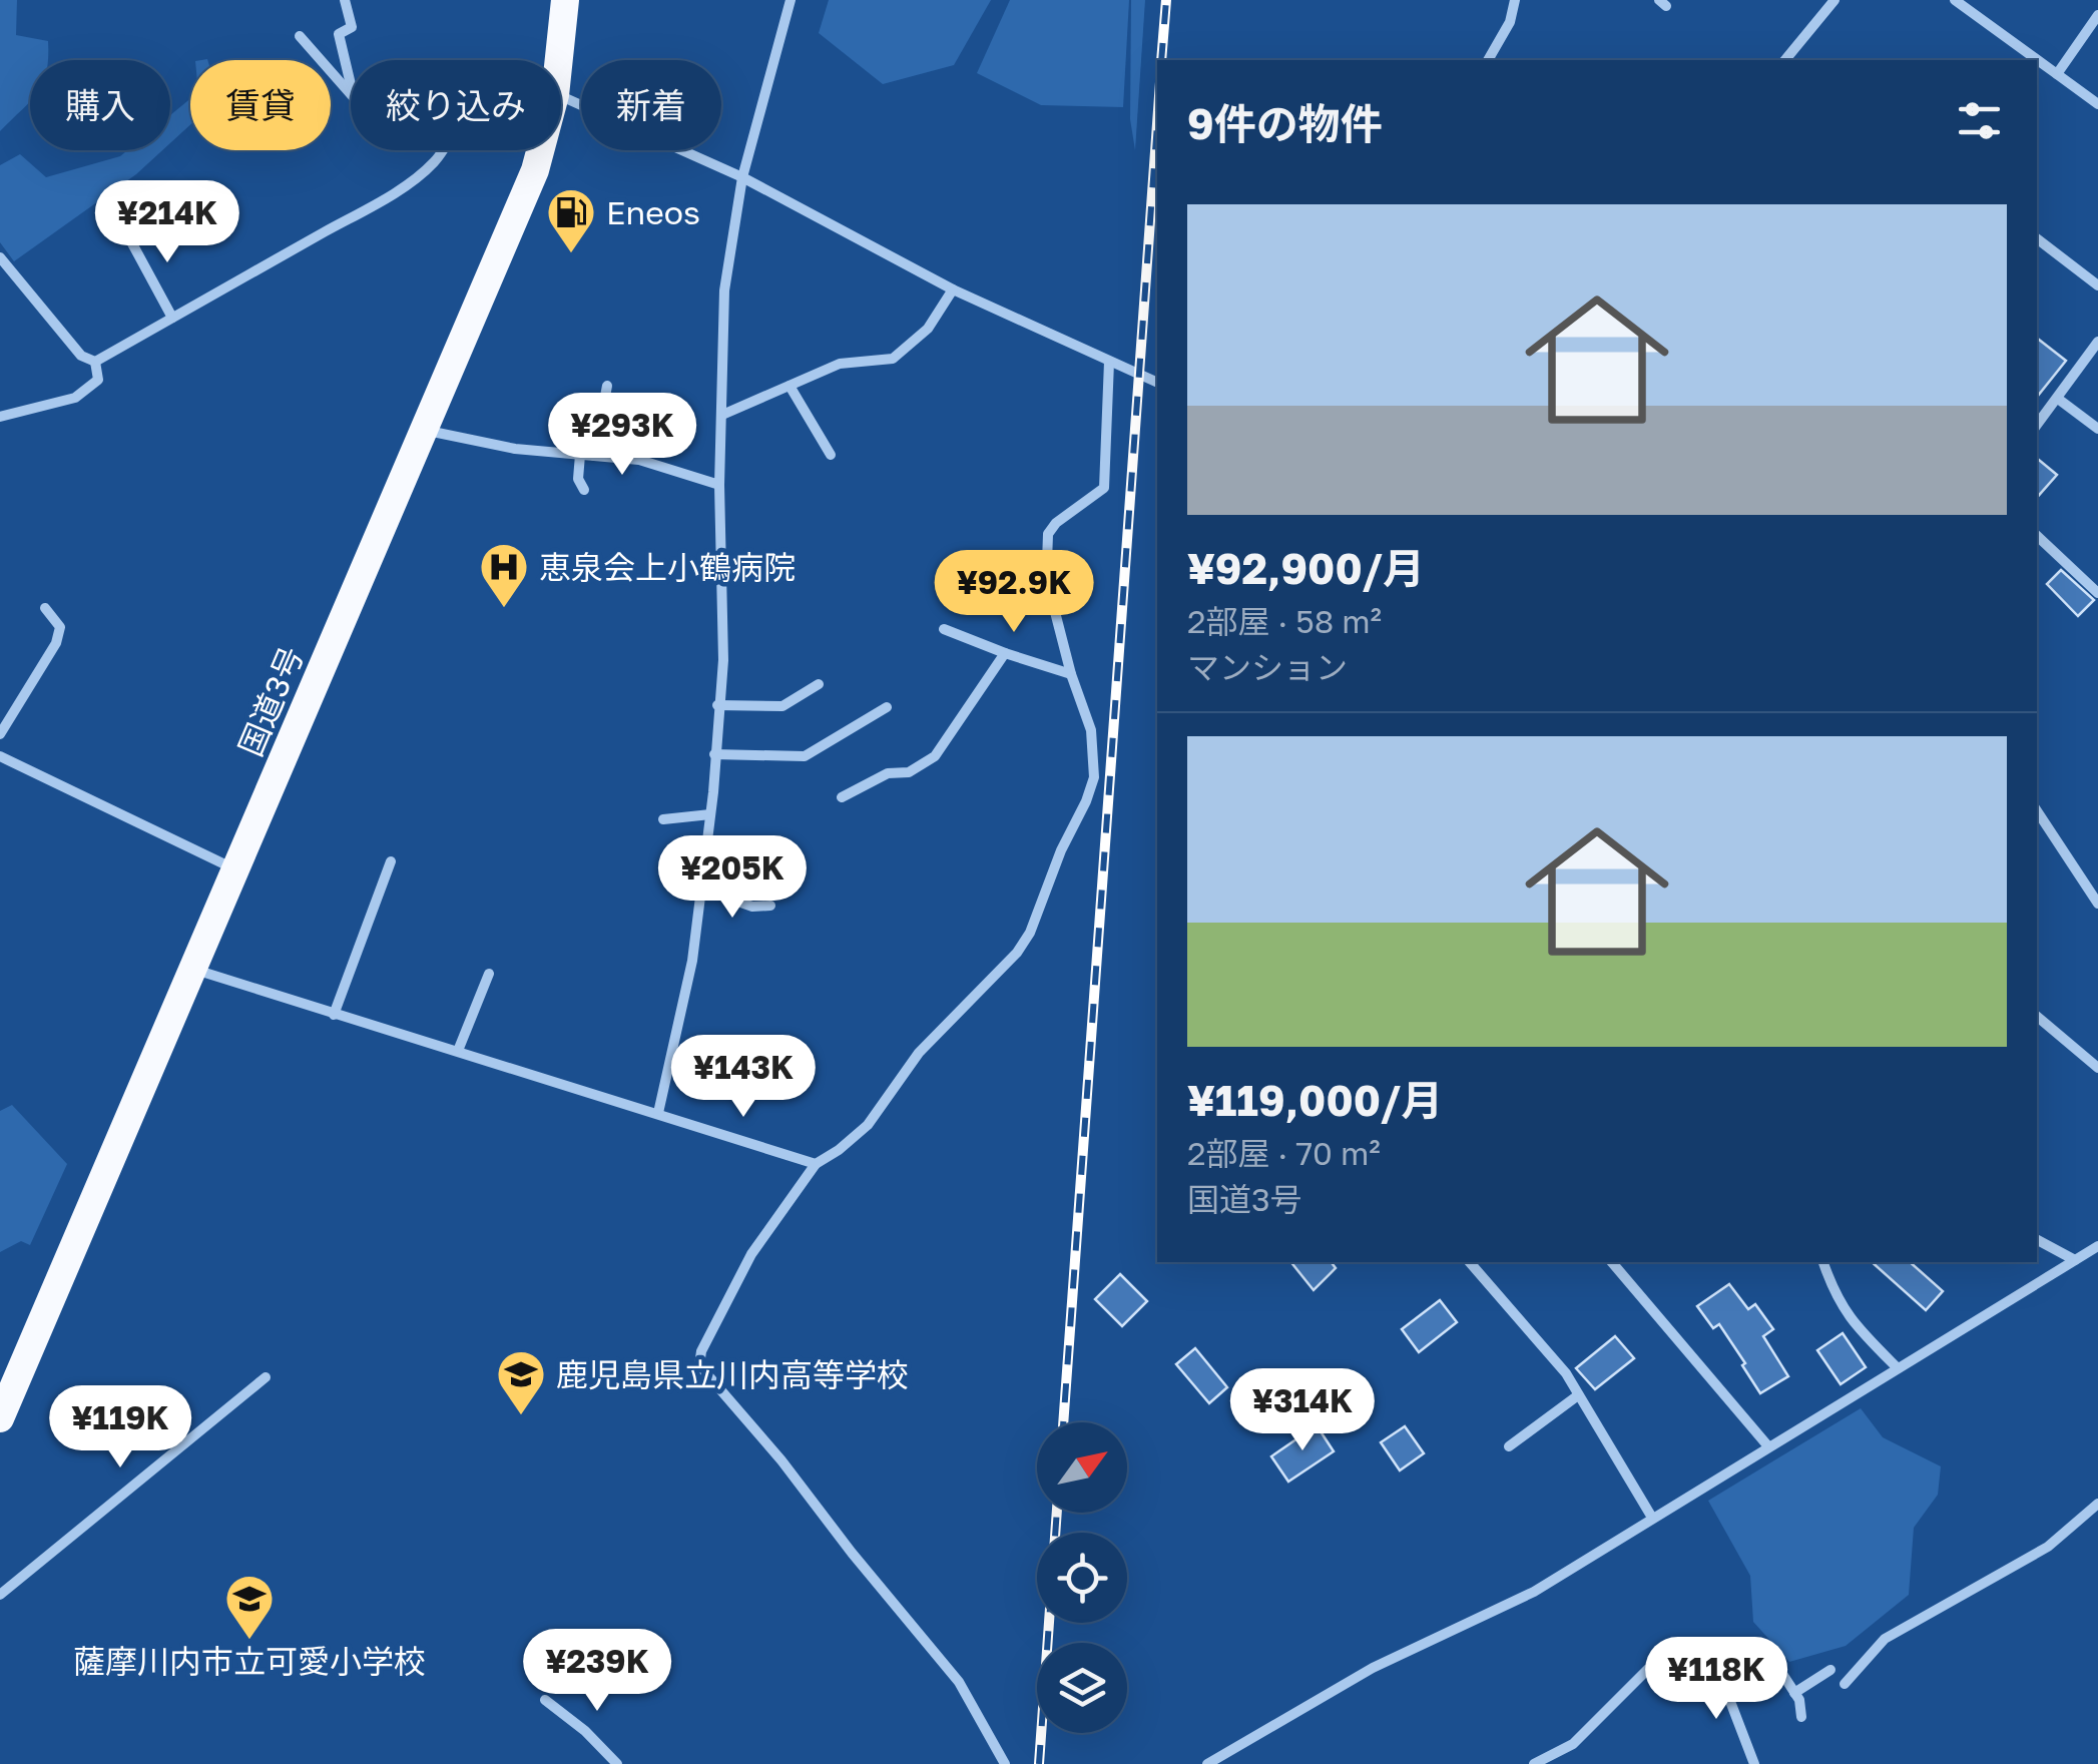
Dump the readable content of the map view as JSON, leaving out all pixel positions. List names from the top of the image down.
{
  "streets": {
    "highway": ["国道3号"]
  },
  "places": {
    "fuel station": ["Eneos"],
    "hospital": ["恵泉会上小鶴病院"],
    "school or university": ["鹿児島県立川内高等学校", "薩摩川内市立可愛小学校"]
  },
  "north": "top right",
  "page": {
    "chip": [
      "購入",
      "賃貸",
      "絞り込み",
      "新着"
    ],
    "heading": "9件の物件",
    "price": [
      "¥214K",
      "¥293K",
      "¥92.9K",
      "¥205K",
      "¥143K",
      "¥314K",
      "¥119K",
      "¥239K",
      "¥118K"
    ],
    "list": [
      {
        "name": "¥92,900/月",
        "note": "2部屋 · 58 m² · マンション"
      },
      {
        "name": "¥119,000/月",
        "note": "2部屋 · 70 m² · 国道3号"
      }
    ]
  }
}
